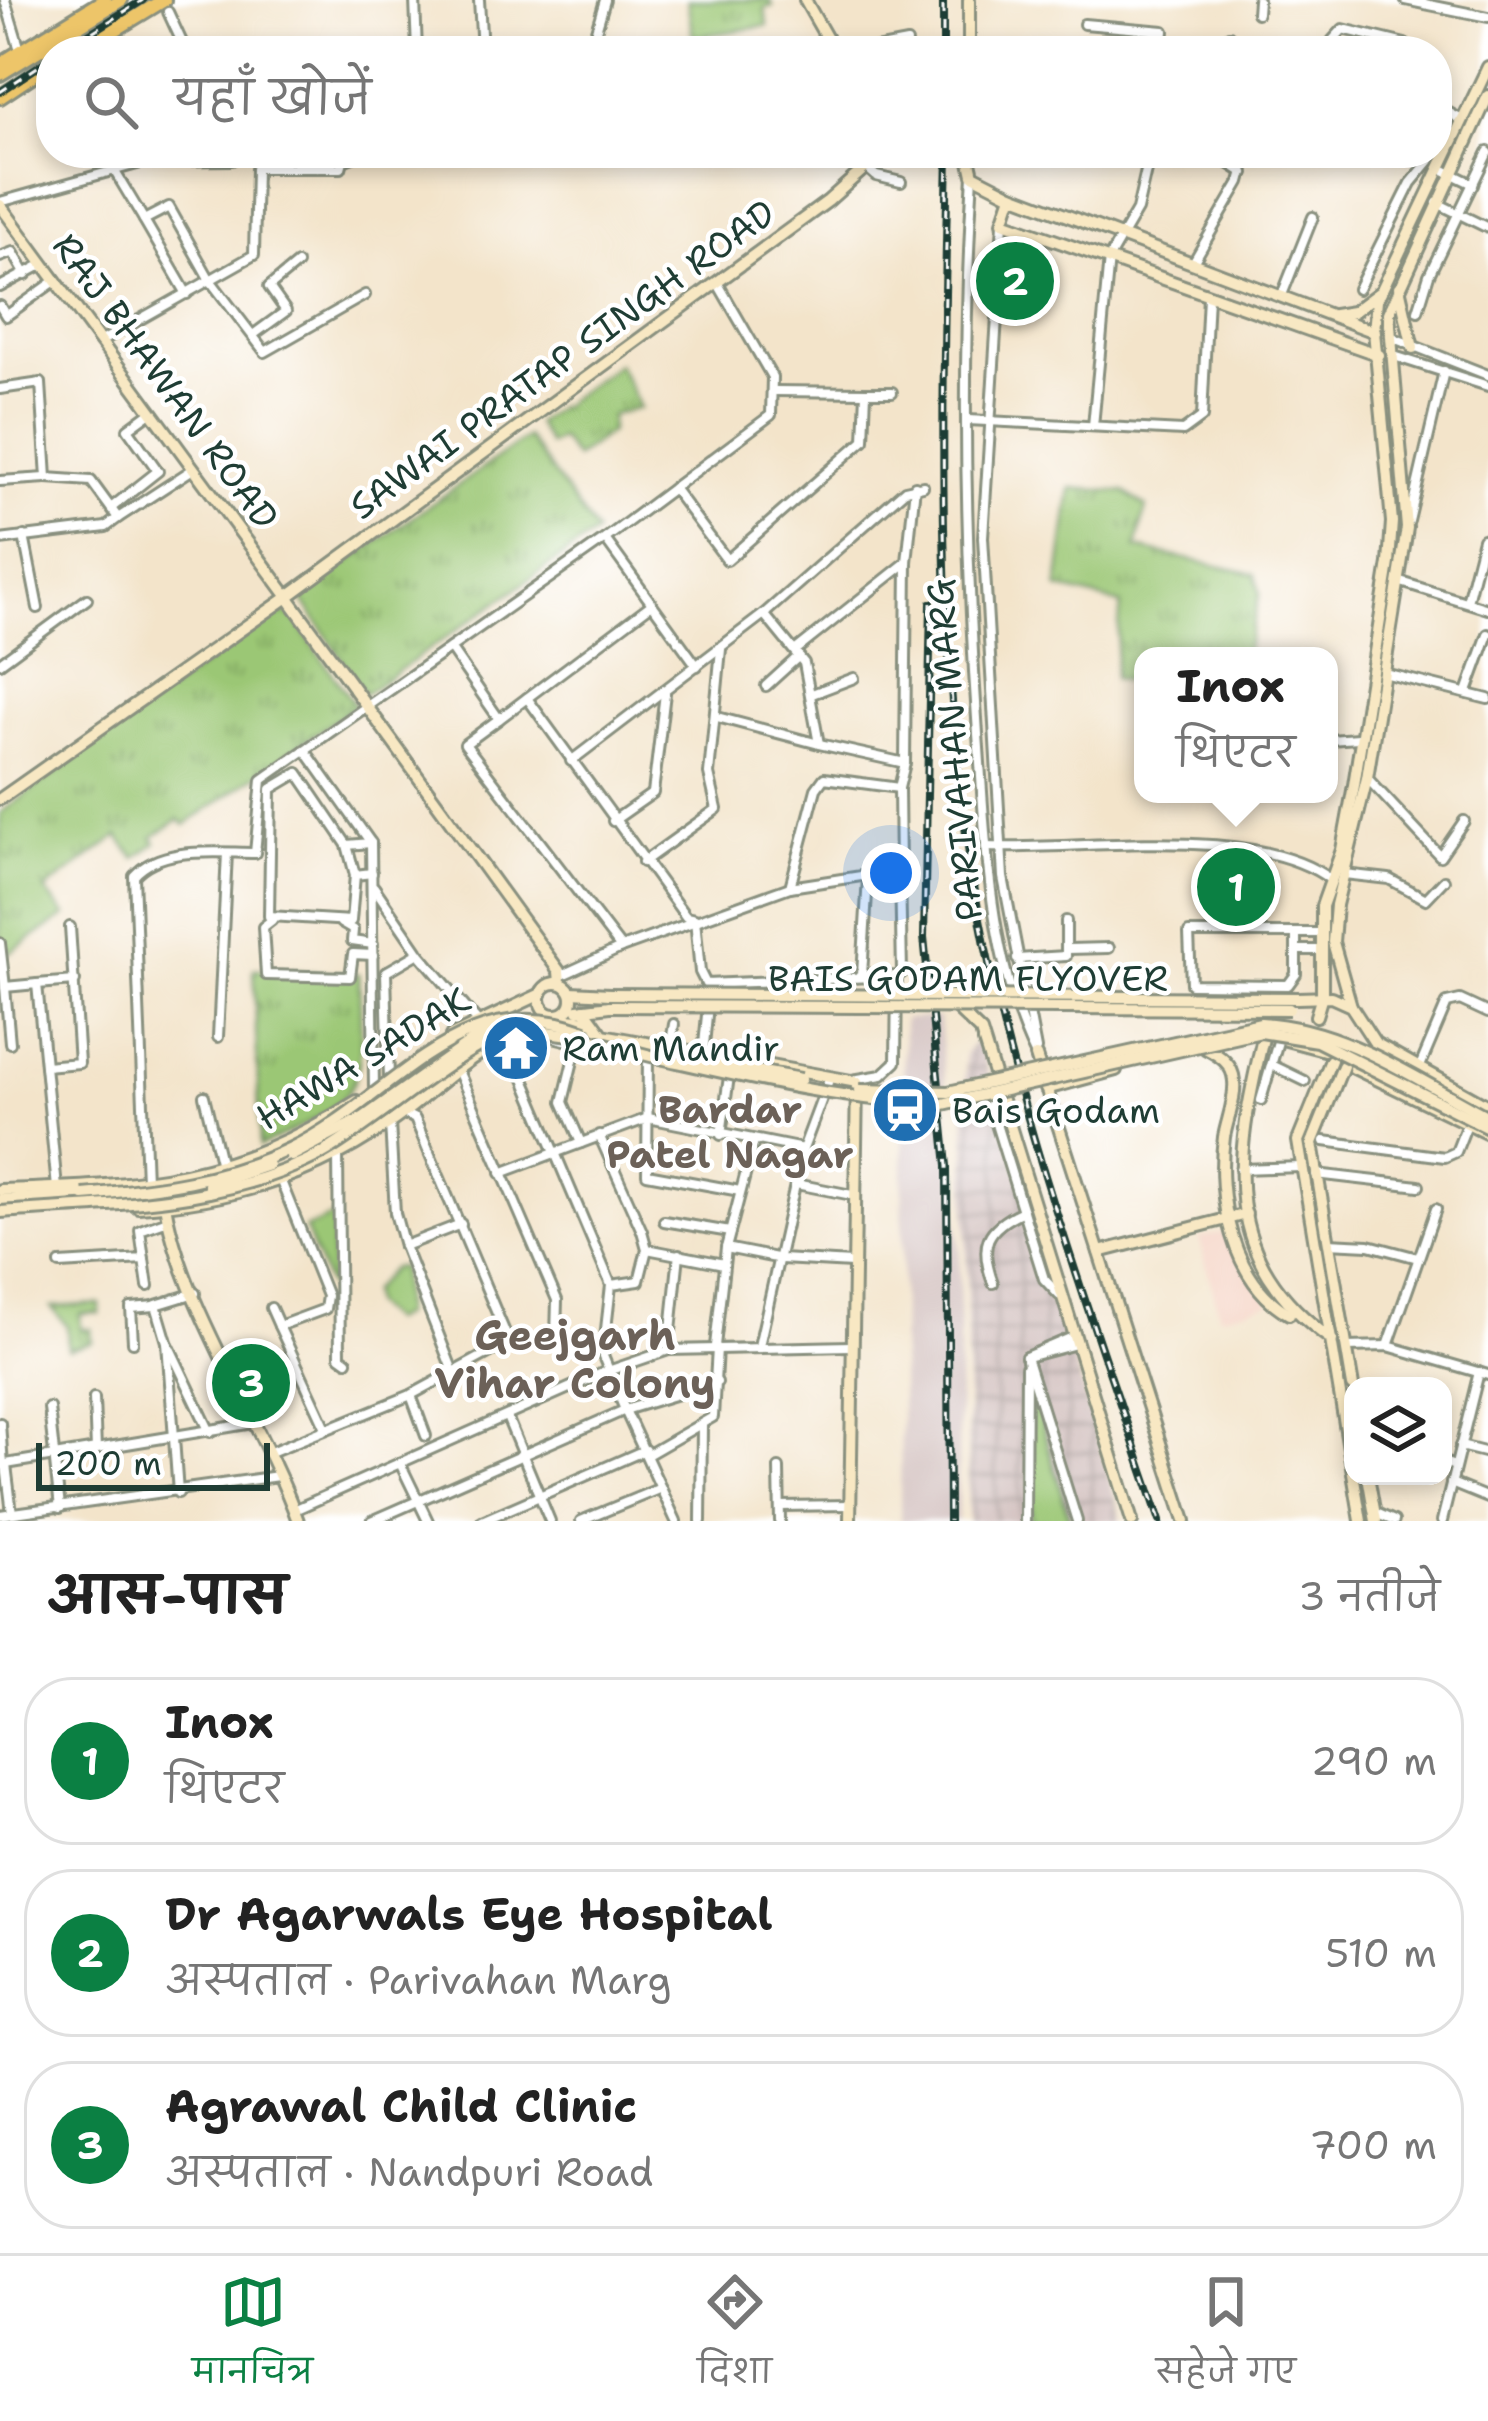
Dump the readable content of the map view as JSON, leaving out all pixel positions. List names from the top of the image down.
{
  "streets": {
    "street": [
      "SAWAI PRATAP SINGH ROAD",
      "RAJ BHAWAN ROAD",
      "PARIVAHAN MARG",
      "BAIS GODAM FLYOVER",
      "HAWA SADAK"
    ]
  },
  "crossings": [
    ["SAWAI PRATAP SINGH ROAD", "RAJ BHAWAN ROAD"],
    ["RAJ BHAWAN ROAD", "BAIS GODAM FLYOVER"],
    ["RAJ BHAWAN ROAD", "HAWA SADAK"]
  ],
  "districts": ["Bardar Patel Nagar", "Geejgarh Vihar Colony"],
  "places": {
    "temple": ["Ram Mandir"],
    "station": ["Bais Godam"]
  },
  "scale_bar": "200 m",
  "page": {
    "search": "यहाँ खोजें",
    "pins": ["2", "1", "3"],
    "popup": ["Inox", "थिएटर"],
    "scale": "200 m",
    "heading": ["आस-पास", "3 नतीजे"],
    "list": [
      {
        "mark": "1",
        "name": "Inox",
        "note": "थिएटर",
        "value": "290 m"
      },
      {
        "mark": "2",
        "name": "Dr Agarwals Eye Hospital",
        "note": "अस्पताल · Parivahan Marg",
        "value": "510 m"
      },
      {
        "mark": "3",
        "name": "Agrawal Child Clinic",
        "note": "अस्पताल · Nandpuri Road",
        "value": "700 m"
      }
    ],
    "nav": ["मानचित्र", "दिशा", "सहेजे गए"]
  }
}
